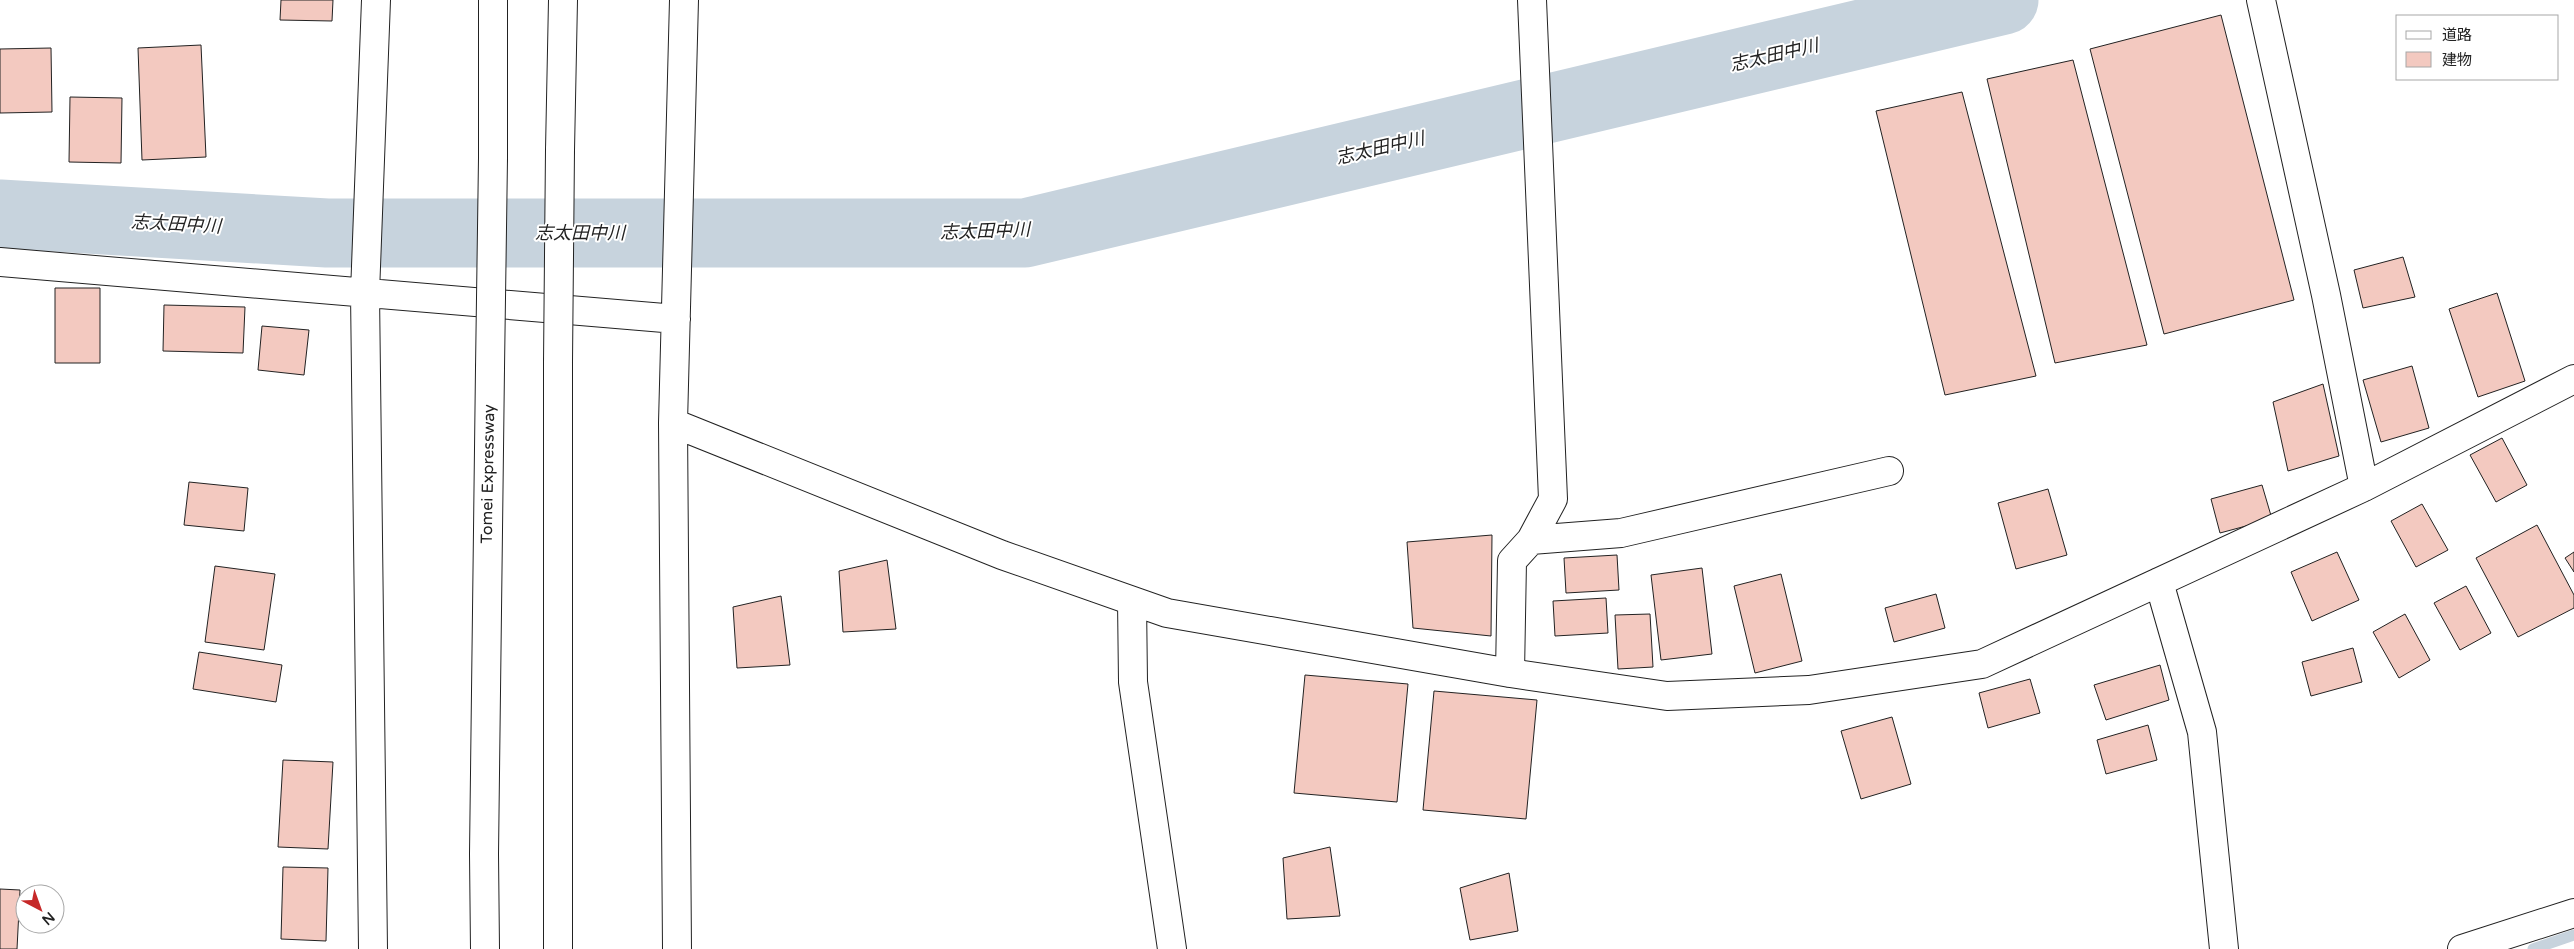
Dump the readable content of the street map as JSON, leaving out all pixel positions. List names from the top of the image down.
{
  "streets": {
    "main road": ["Tomei Expressway"]
  },
  "water": ["志太田中川"],
  "legend": ["道路", "建物"],
  "north": "bottom right"
}
